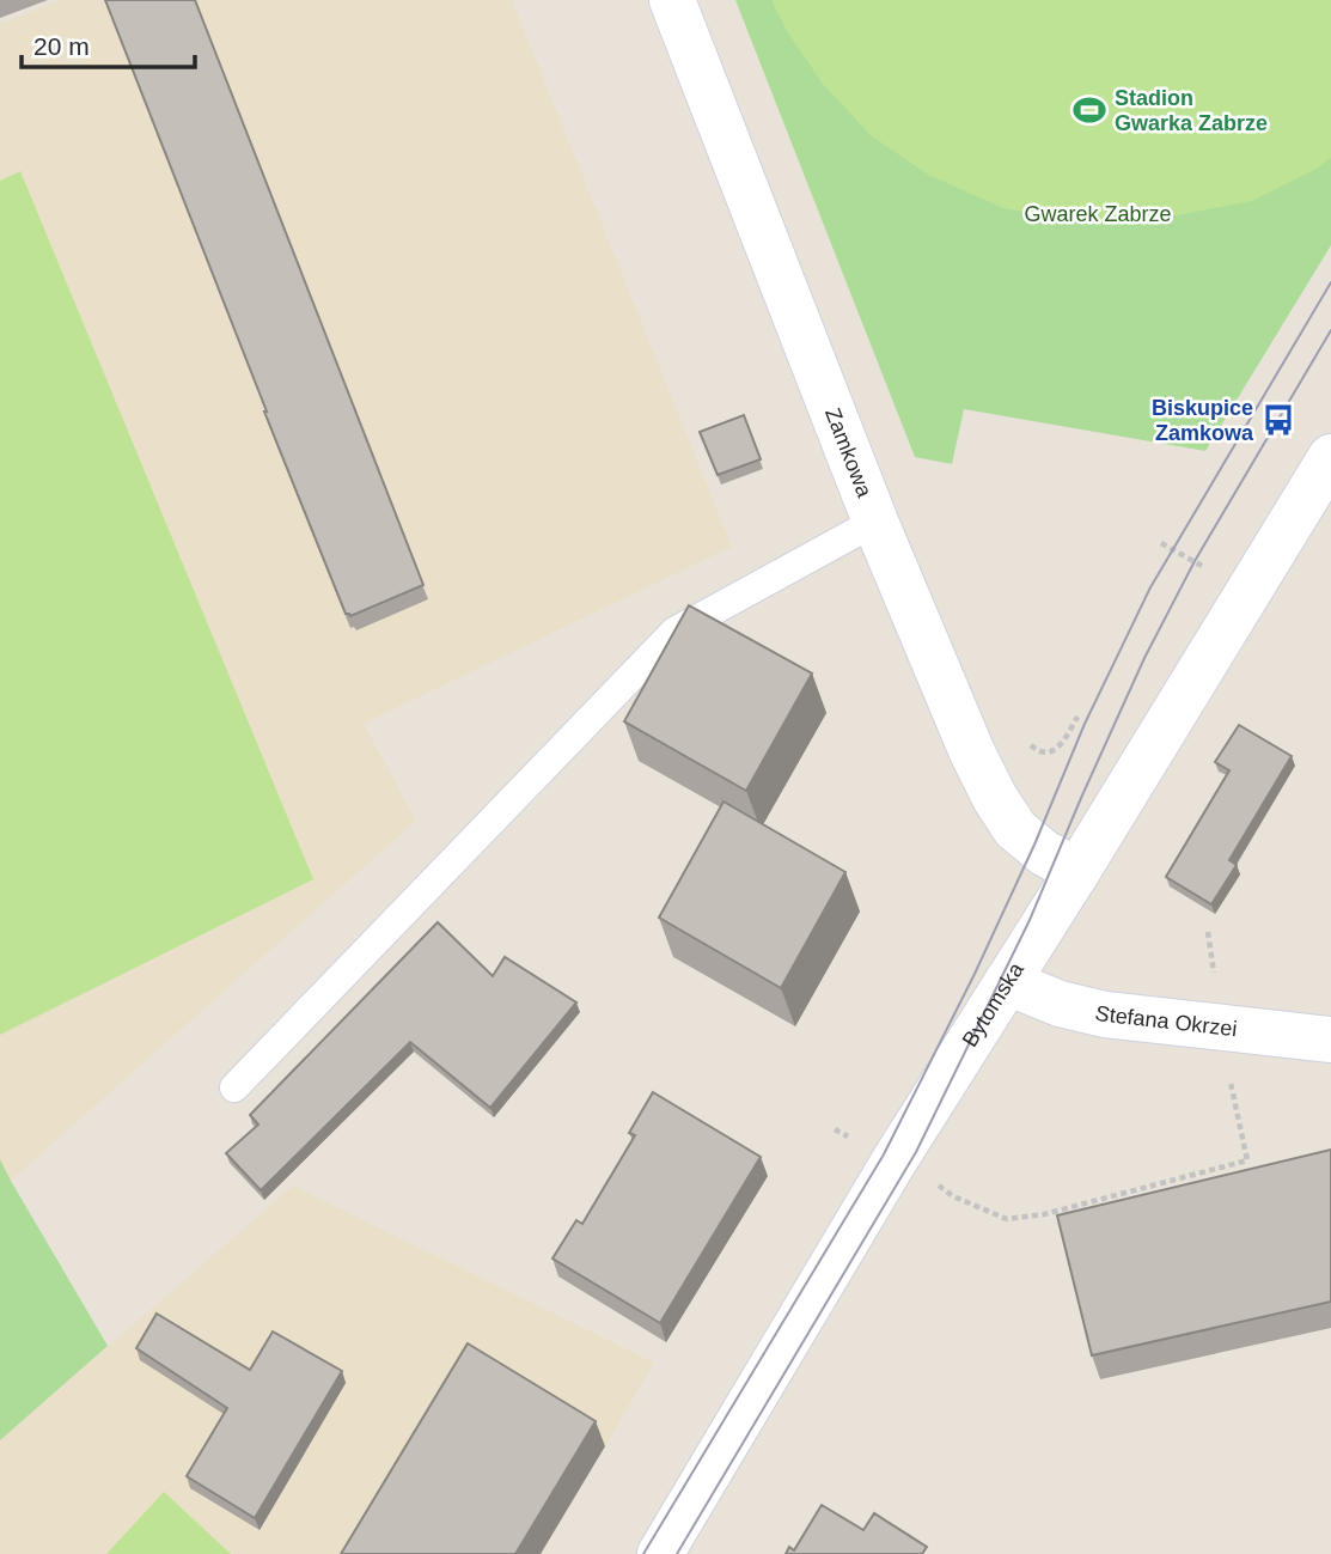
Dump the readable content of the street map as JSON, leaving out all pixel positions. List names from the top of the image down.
{
  "streets": {
    "street": ["Zamkowa", "Bytomska", "Stefana Okrzei"]
  },
  "crossings": [
    ["Zamkowa", "Bytomska"],
    ["Bytomska", "Stefana Okrzei"]
  ],
  "parks": ["Gwarek Zabrze"],
  "places": {
    "sports": ["Stadion Gwarka Zabrze"],
    "bus stop": ["Biskupice Zamkowa"]
  },
  "scale_bar": "20 m"
}
